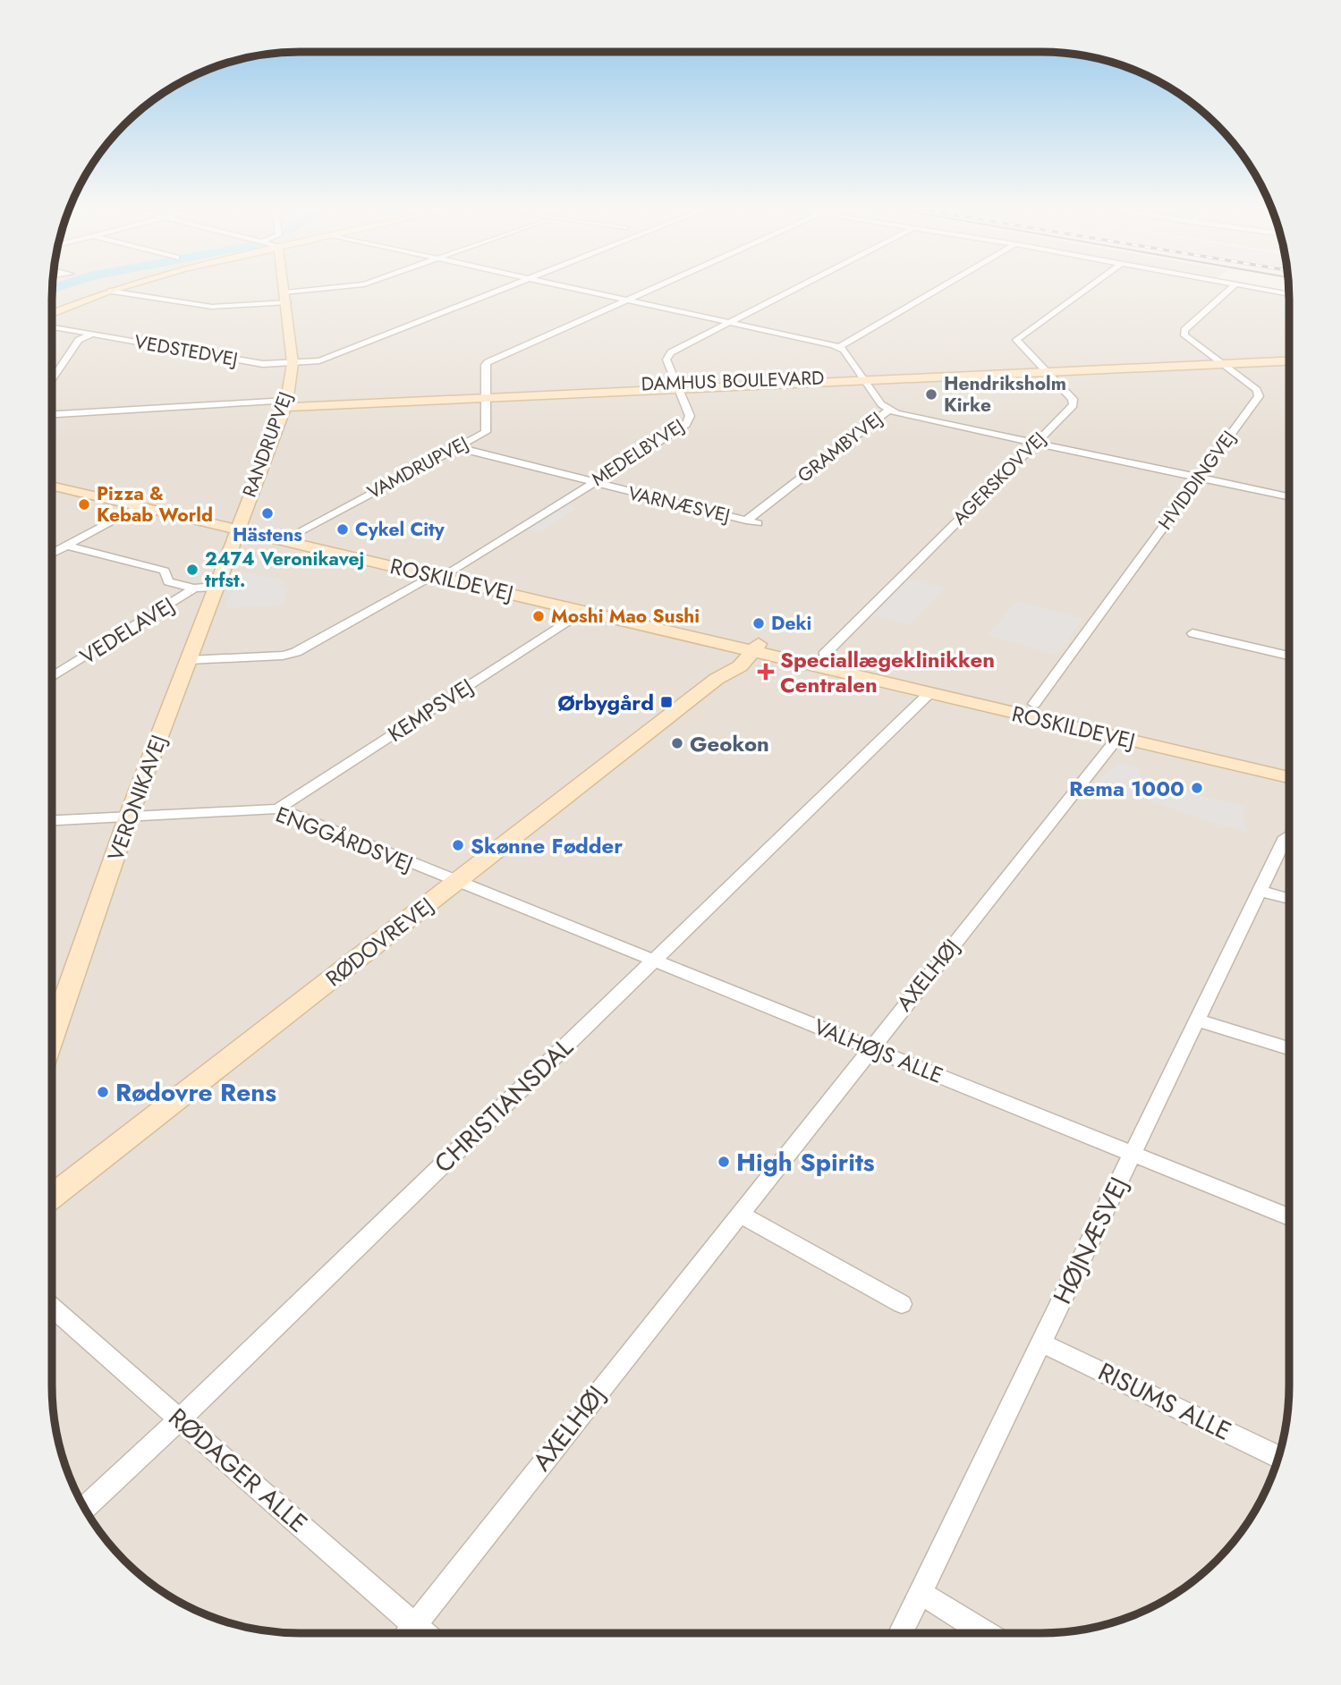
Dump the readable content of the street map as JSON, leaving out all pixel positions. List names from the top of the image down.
{
  "streets": {
    "street": [
      "VEDSTEDVEJ",
      "DAMHUS BOULEVARD",
      "RANDRUPVEJ",
      "GRAMBYVEJ",
      "MEDELBYVEJ",
      "VAMDRUPVEJ",
      "AGERSKOVVEJ",
      "HVIDDINGVEJ",
      "VARNÆSVEJ",
      "ROSKILDEVEJ",
      "VEDELAVEJ",
      "KEMPSVEJ",
      "VERONIKAVEJ",
      "ENGGÅRDSVEJ",
      "RØDOVREVEJ",
      "AXELHØJ",
      "VALHØJS ALLE",
      "CHRISTIANSDAL",
      "HØJNÆSVEJ",
      "RISUMS ALLE",
      "RØDAGER ALLE"
    ]
  },
  "crossings": [
    ["VEDSTEDVEJ", "RANDRUPVEJ"],
    ["DAMHUS BOULEVARD", "RANDRUPVEJ"],
    ["DAMHUS BOULEVARD", "GRAMBYVEJ"],
    ["DAMHUS BOULEVARD", "MEDELBYVEJ"],
    ["DAMHUS BOULEVARD", "VAMDRUPVEJ"],
    ["DAMHUS BOULEVARD", "AGERSKOVVEJ"],
    ["DAMHUS BOULEVARD", "HVIDDINGVEJ"],
    ["RANDRUPVEJ", "ROSKILDEVEJ"],
    ["RANDRUPVEJ", "VERONIKAVEJ"],
    ["GRAMBYVEJ", "VARNÆSVEJ"],
    ["MEDELBYVEJ", "VARNÆSVEJ"],
    ["MEDELBYVEJ", "ROSKILDEVEJ"],
    ["VAMDRUPVEJ", "VARNÆSVEJ"],
    ["VAMDRUPVEJ", "ROSKILDEVEJ"],
    ["AGERSKOVVEJ", "ROSKILDEVEJ"],
    ["HVIDDINGVEJ", "ROSKILDEVEJ"],
    ["ROSKILDEVEJ", "KEMPSVEJ"],
    ["ROSKILDEVEJ", "VERONIKAVEJ"],
    ["ROSKILDEVEJ", "RØDOVREVEJ"],
    ["ROSKILDEVEJ", "AXELHØJ"],
    ["ROSKILDEVEJ", "CHRISTIANSDAL"],
    ["VEDELAVEJ", "VERONIKAVEJ"],
    ["KEMPSVEJ", "ENGGÅRDSVEJ"],
    ["VERONIKAVEJ", "ENGGÅRDSVEJ"],
    ["ENGGÅRDSVEJ", "RØDOVREVEJ"],
    ["ENGGÅRDSVEJ", "VALHØJS ALLE"],
    ["RØDOVREVEJ", "VALHØJS ALLE"],
    ["AXELHØJ", "VALHØJS ALLE"],
    ["AXELHØJ", "RØDAGER ALLE"],
    ["VALHØJS ALLE", "CHRISTIANSDAL"],
    ["VALHØJS ALLE", "HØJNÆSVEJ"],
    ["CHRISTIANSDAL", "RØDAGER ALLE"],
    ["HØJNÆSVEJ", "RISUMS ALLE"]
  ],
  "places": {
    "other": [
      "Hendriksholm Kirke",
      "Pizza & Kebab World",
      "Hästens",
      "Cykel City",
      "2474 Veronikavej trfst.",
      "Moshi Mao Sushi",
      "Deki",
      "Geokon",
      "Rema 1000",
      "Skønne Fødder",
      "Rødovre Rens",
      "High Spirits"
    ],
    "health": ["Speciallægeklinikken Centralen"],
    "transit": ["Ørbygård"]
  }
}
